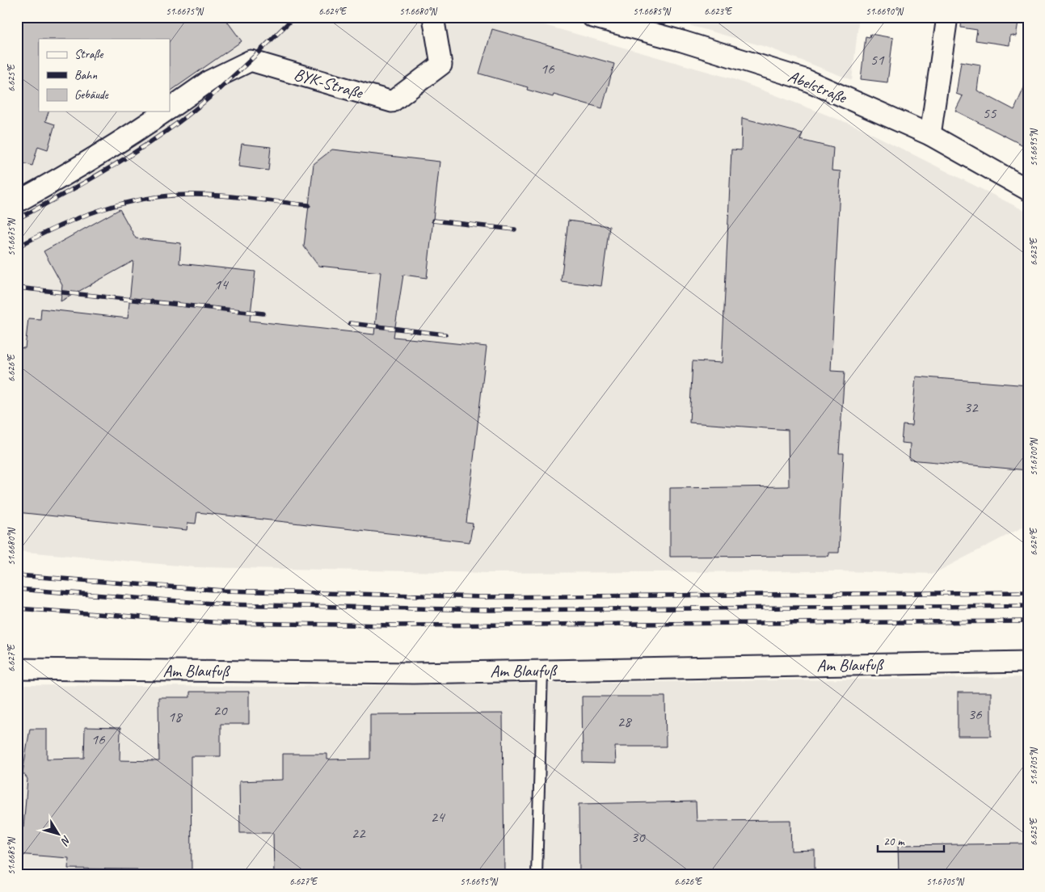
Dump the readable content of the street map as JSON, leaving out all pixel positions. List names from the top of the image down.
{
  "streets": {
    "street": ["BYK-Straße", "Abelstraße", "Am Blaufuß"]
  },
  "house_numbers": [
    "51",
    "16",
    "55",
    "14",
    "32",
    "20",
    "36",
    "18",
    "28",
    "16",
    "24",
    "22",
    "30"
  ],
  "legend": ["Straße", "Bahn", "Gebäude"],
  "scale_bar": "20 m",
  "north": "bottom right",
  "coordinates": [
    "51.6675°N",
    "6.624°E",
    "51.6680°N",
    "51.6685°N",
    "6.623°E",
    "51.6690°N",
    "6.625°E",
    "51.6695°N",
    "6.626°E",
    "51.6700°N",
    "6.627°E",
    "51.6705°N"
  ]
}
